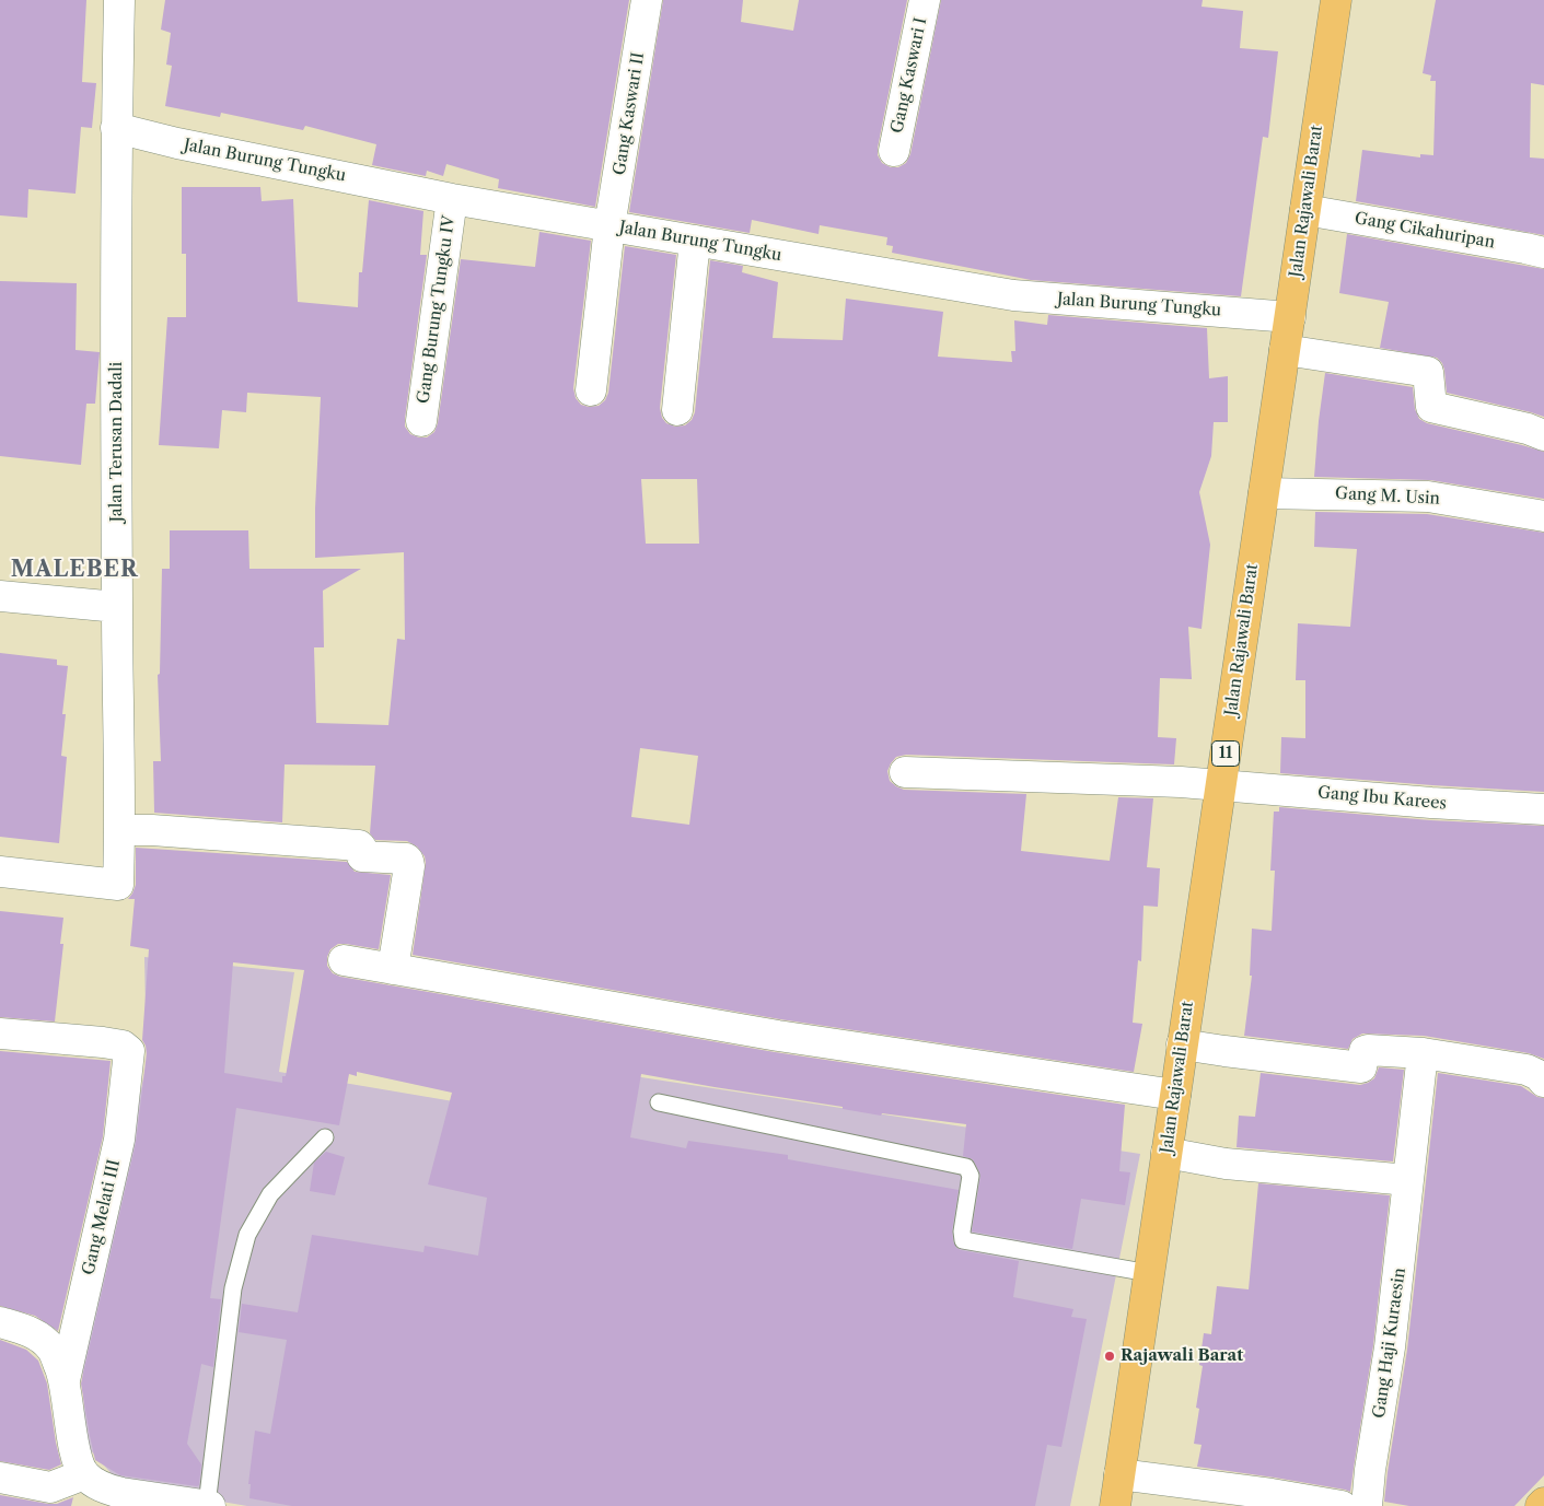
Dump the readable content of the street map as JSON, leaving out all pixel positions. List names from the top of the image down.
{
  "streets": {
    "highway": ["Jalan Rajawali Barat", "11"],
    "street": [
      "Gang Kaswari I",
      "Gang Kaswari II",
      "Jalan Burung Tungku",
      "Gang Cikahuripan",
      "Gang Burung Tungku IV",
      "Jalan Terusan Dadali",
      "Gang M. Usin",
      "Gang Ibu Karees",
      "Gang Melati III",
      "Gang Haji Kuraesin"
    ]
  },
  "crossings": [
    ["Gang Kaswari II", "Jalan Burung Tungku"],
    ["Jalan Burung Tungku", "Jalan Rajawali Barat"],
    ["Jalan Burung Tungku", "Gang Burung Tungku IV"],
    ["Jalan Burung Tungku", "Jalan Terusan Dadali"],
    ["Jalan Rajawali Barat", "Gang Cikahuripan"],
    ["Jalan Rajawali Barat", "Gang M. Usin"],
    ["Jalan Rajawali Barat", "Gang Ibu Karees"]
  ],
  "districts": ["MALEBER"],
  "places": ["Rajawali Barat"]
}
